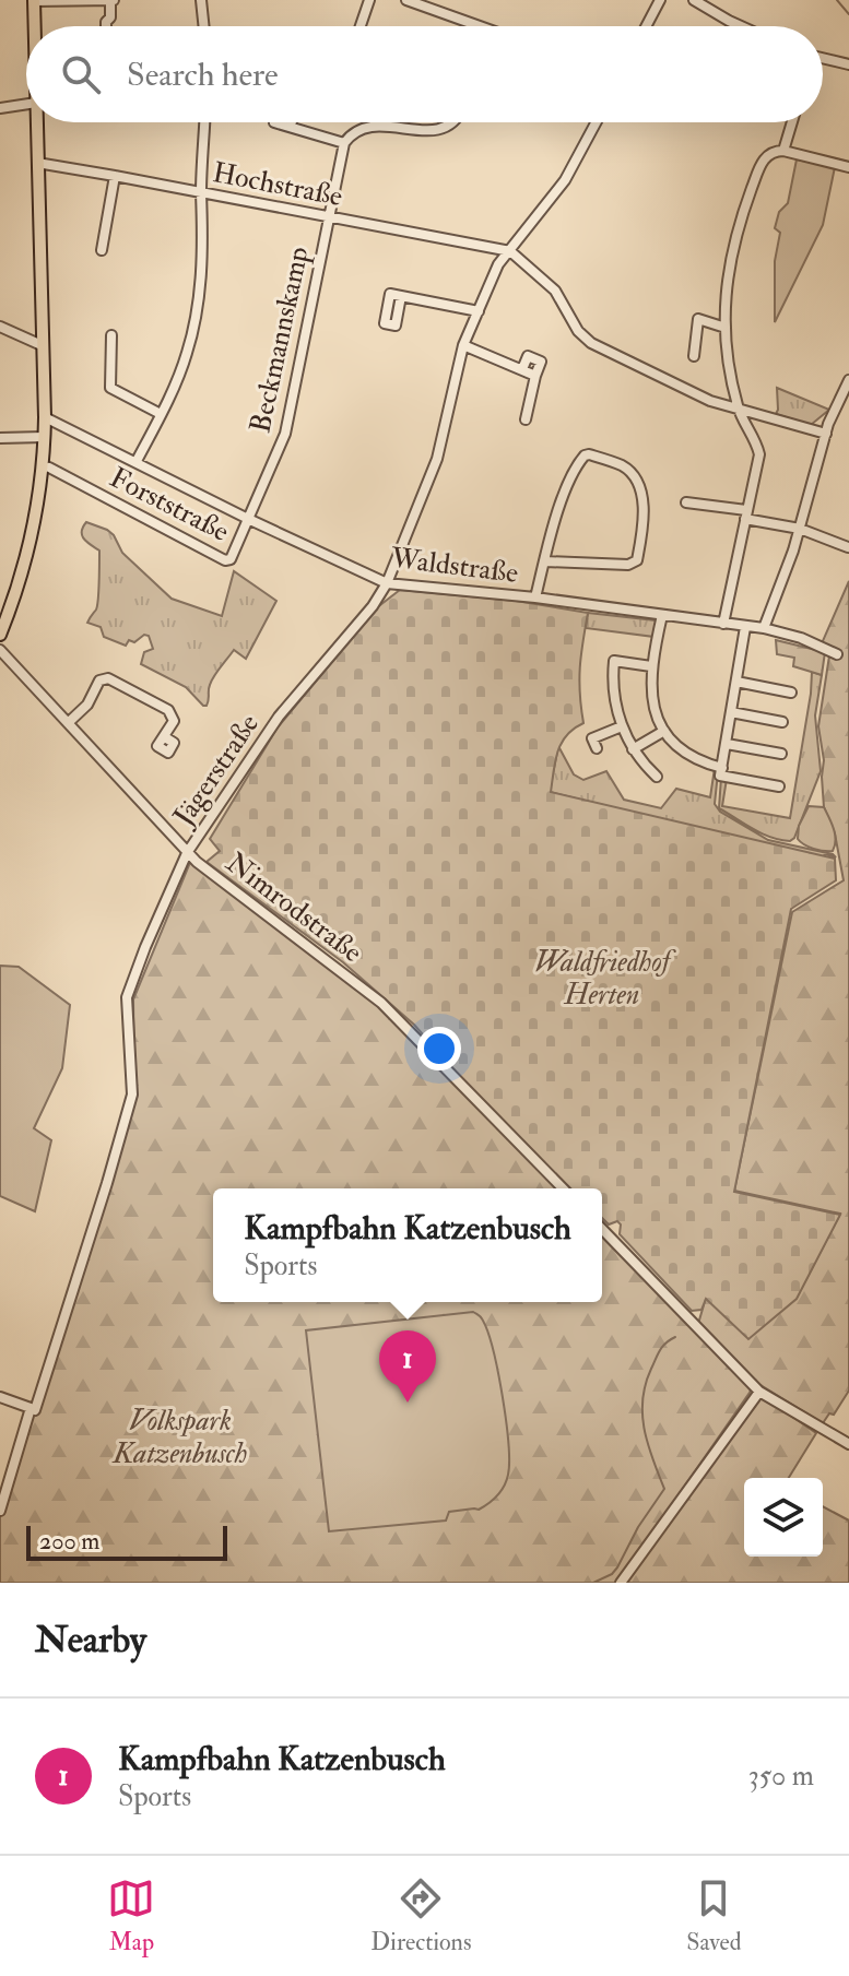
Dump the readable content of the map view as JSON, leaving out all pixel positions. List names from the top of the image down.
{
  "streets": {
    "street": [
      "Hochstraße",
      "Beckmannskamp",
      "Forststraße",
      "Waldstraße",
      "Jägerstraße",
      "Nimrodstraße"
    ]
  },
  "crossings": [
    ["Hochstraße", "Beckmannskamp"],
    ["Hochstraße", "Jägerstraße"],
    ["Beckmannskamp", "Forststraße"],
    ["Beckmannskamp", "Waldstraße"],
    ["Forststraße", "Waldstraße"],
    ["Waldstraße", "Jägerstraße"],
    ["Jägerstraße", "Nimrodstraße"]
  ],
  "parks": ["Waldfriedhof Herten", "Volkspark Katzenbusch"],
  "scale_bar": "200 m",
  "page": {
    "search": "Search here",
    "popup": ["Kampfbahn Katzenbusch", "Sports"],
    "pins": "1",
    "scale": "200 m",
    "heading": "Nearby",
    "list": [
      {
        "mark": "1",
        "name": "Kampfbahn Katzenbusch",
        "note": "Sports",
        "value": "350 m"
      }
    ],
    "nav": ["Map", "Directions", "Saved"]
  }
}
